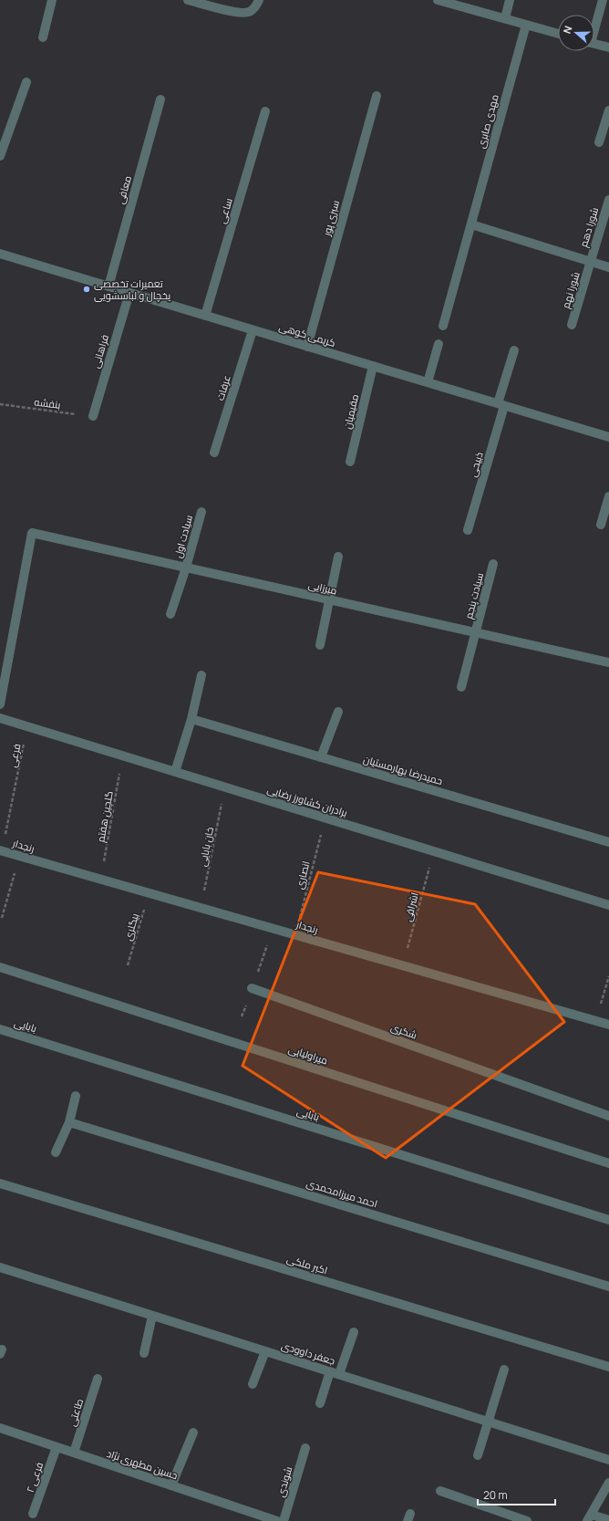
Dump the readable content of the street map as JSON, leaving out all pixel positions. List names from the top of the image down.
{
  "streets": {
    "street": [
      "مهدی صابری",
      "معافی",
      "ساعی",
      "سبزی پور",
      "شورا دهم",
      "شورا نهم",
      "کریمی کوهی",
      "فراهانی",
      "عرفات",
      "مقیمیان",
      "ذبیحی",
      "سیادت اول",
      "میرزایی",
      "سیادت پنجم",
      "حمیدرضا بهارمستیان",
      "برادران کشاورز رضایی",
      "رنجدار",
      "بابایی",
      "شکری",
      "میراولیایی",
      "احمد میرزامحمدی",
      "اکبر ملکی",
      "جعفر داوودی",
      "طاعتی",
      "حسین مطهری نژاد",
      "فرعی ۲",
      "شوندی"
    ],
    "path": [
      "بنفشه",
      "فرعی",
      "گلچین هفتم",
      "خان بابایی",
      "انصاری",
      "اشراقی",
      "بیگلری"
    ]
  },
  "crossings": [
    ["معافی", "کریمی کوهی"],
    ["ساعی", "کریمی کوهی"],
    ["سبزی پور", "کریمی کوهی"],
    ["شورا دهم", "شورا نهم"],
    ["کریمی کوهی", "فراهانی"],
    ["کریمی کوهی", "عرفات"],
    ["کریمی کوهی", "مقیمیان"],
    ["کریمی کوهی", "ذبیحی"],
    ["فراهانی", "بنفشه"],
    ["سیادت اول", "میرزایی"],
    ["میرزایی", "سیادت پنجم"],
    ["فرعی", "برادران کشاورز رضایی"],
    ["فرعی", "رنجدار"],
    ["برادران کشاورز رضایی", "گلچین هفتم"],
    ["برادران کشاورز رضایی", "خان بابایی"],
    ["برادران کشاورز رضایی", "انصاری"],
    ["برادران کشاورز رضایی", "اشراقی"],
    ["گلچین هفتم", "رنجدار"],
    ["رنجدار", "خان بابایی"],
    ["رنجدار", "انصاری"],
    ["رنجدار", "اشراقی"],
    ["رنجدار", "بیگلری"],
    ["طاعتی", "حسین مطهری نژاد"],
    ["حسین مطهری نژاد", "فرعی ۲"]
  ],
  "places": ["تعمیرات تخصصی یخچال و لباسشویی"],
  "scale_bar": "20 m",
  "north": "left"
}
